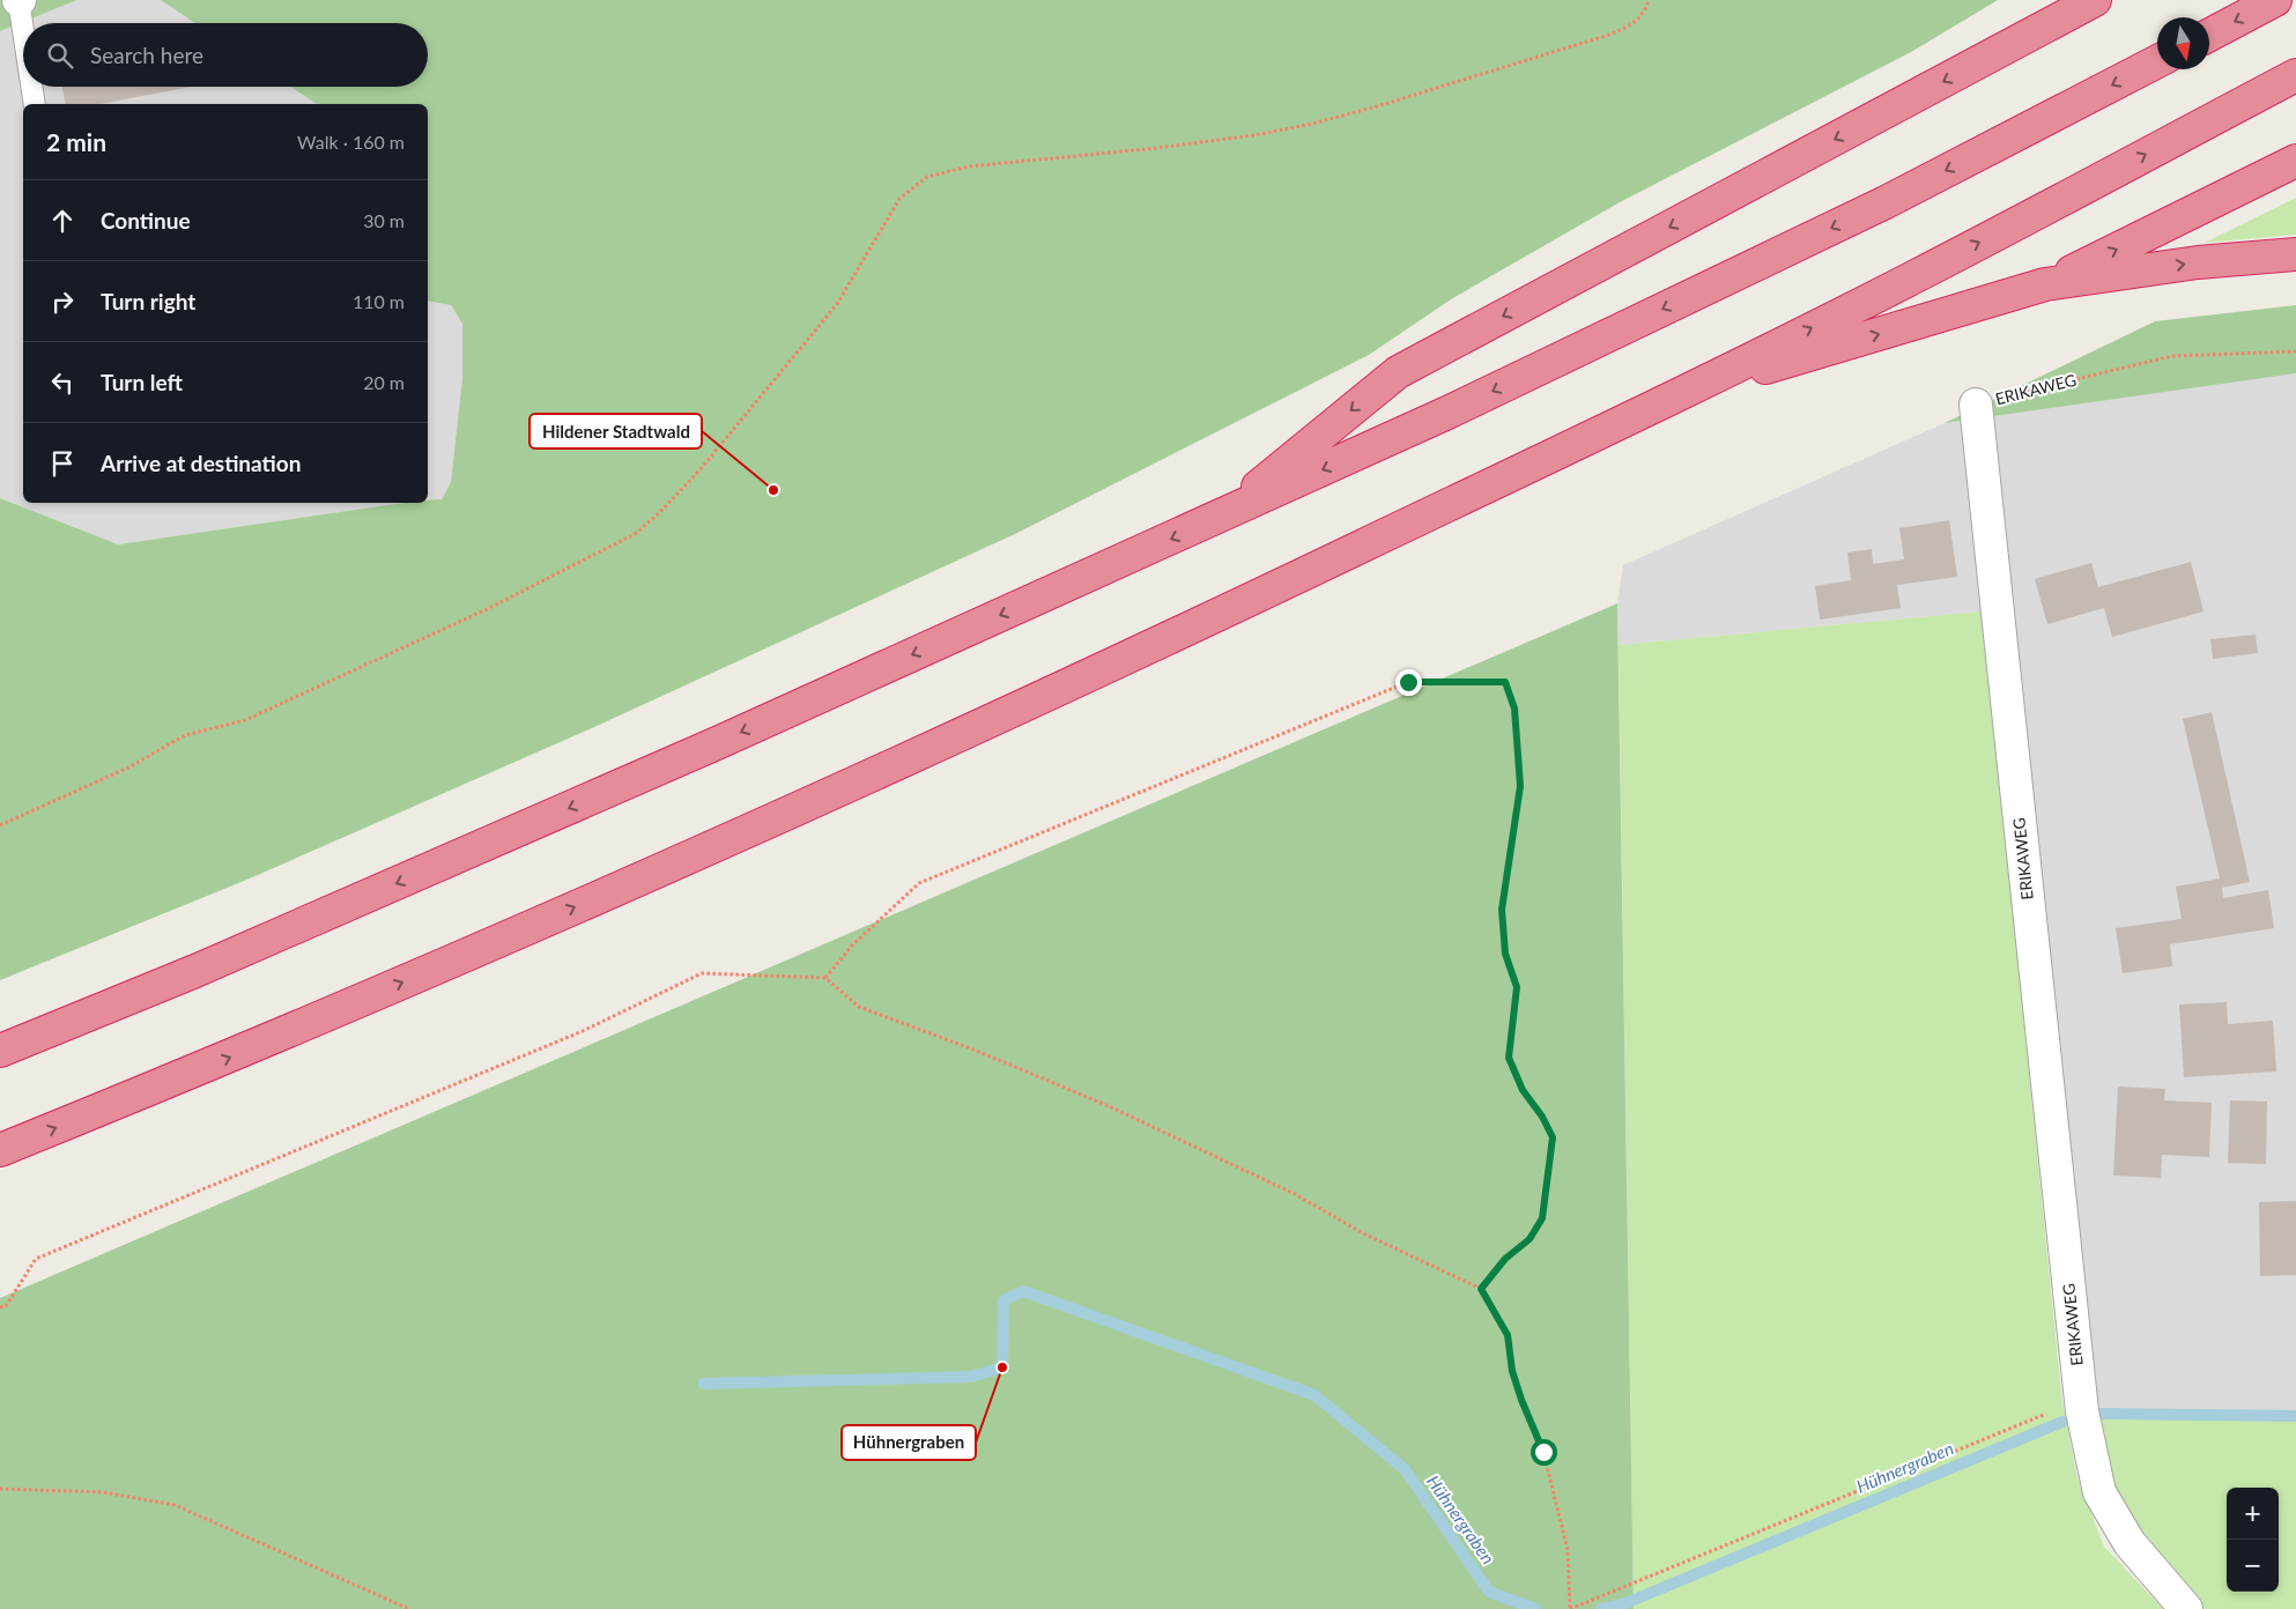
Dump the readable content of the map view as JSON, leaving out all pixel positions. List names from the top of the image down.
{
  "streets": {
    "street": ["ERIKAWEG"]
  },
  "water": ["Hühnergraben"],
  "places": ["Hildener Stadtwald", "Hühnergraben"],
  "north": "bottom",
  "page": {
    "search": "Search here",
    "heading": ["2 min", "Walk · 160 m"],
    "list": [
      ["Continue", "30 m"],
      ["Turn right", "110 m"],
      ["Turn left", "20 m"],
      "Arrive at destination"
    ],
    "map_buttons": ["+", "−"]
  }
}
